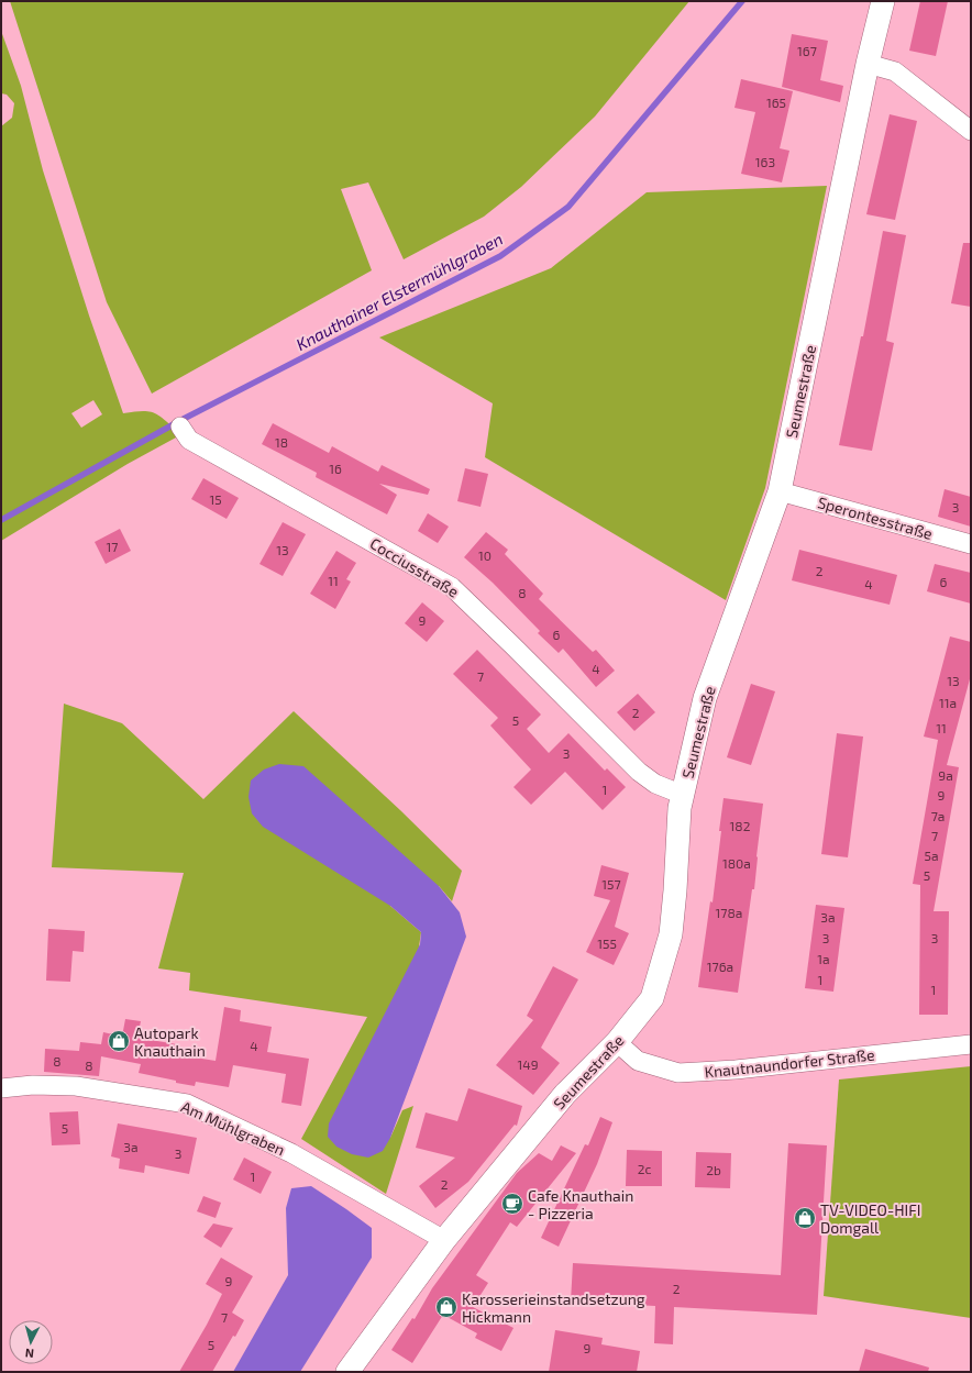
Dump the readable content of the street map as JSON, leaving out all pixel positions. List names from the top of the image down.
{
  "streets": {
    "street": [
      "Seumestraße",
      "Sperontesstraße",
      "Cocciusstraße",
      "Knautnaundorfer Straße",
      "Am Mühlgraben"
    ]
  },
  "crossings": [
    ["Seumestraße", "Sperontesstraße"],
    ["Seumestraße", "Cocciusstraße"],
    ["Seumestraße", "Knautnaundorfer Straße"],
    ["Seumestraße", "Am Mühlgraben"]
  ],
  "water": ["Knauthainer Elstermühlgraben"],
  "places": {
    "shop": ["Autopark Knauthain", "TV-VIDEO-HIFI Domgall", "Karosserieinstandsetzung Hickmann"],
    "cafe": ["Cafe Knauthain - Pizzeria"]
  },
  "house_numbers": [
    "167",
    "165",
    "163",
    "18",
    "16",
    "15",
    "3",
    "17",
    "13",
    "10",
    "2",
    "11",
    "6",
    "4",
    "8",
    "9",
    "6",
    "4",
    "7",
    "13",
    "11a",
    "2",
    "5",
    "11",
    "3",
    "9a",
    "1",
    "9",
    "7a",
    "182",
    "7",
    "5a",
    "180a",
    "5",
    "157",
    "178a",
    "3a",
    "3",
    "3",
    "155",
    "1a",
    "176a",
    "1",
    "1",
    "4",
    "8",
    "149",
    "8",
    "5",
    "3a",
    "3",
    "2c",
    "2b",
    "1",
    "2",
    "9",
    "2",
    "7",
    "5",
    "9"
  ],
  "north": "bottom"
}
